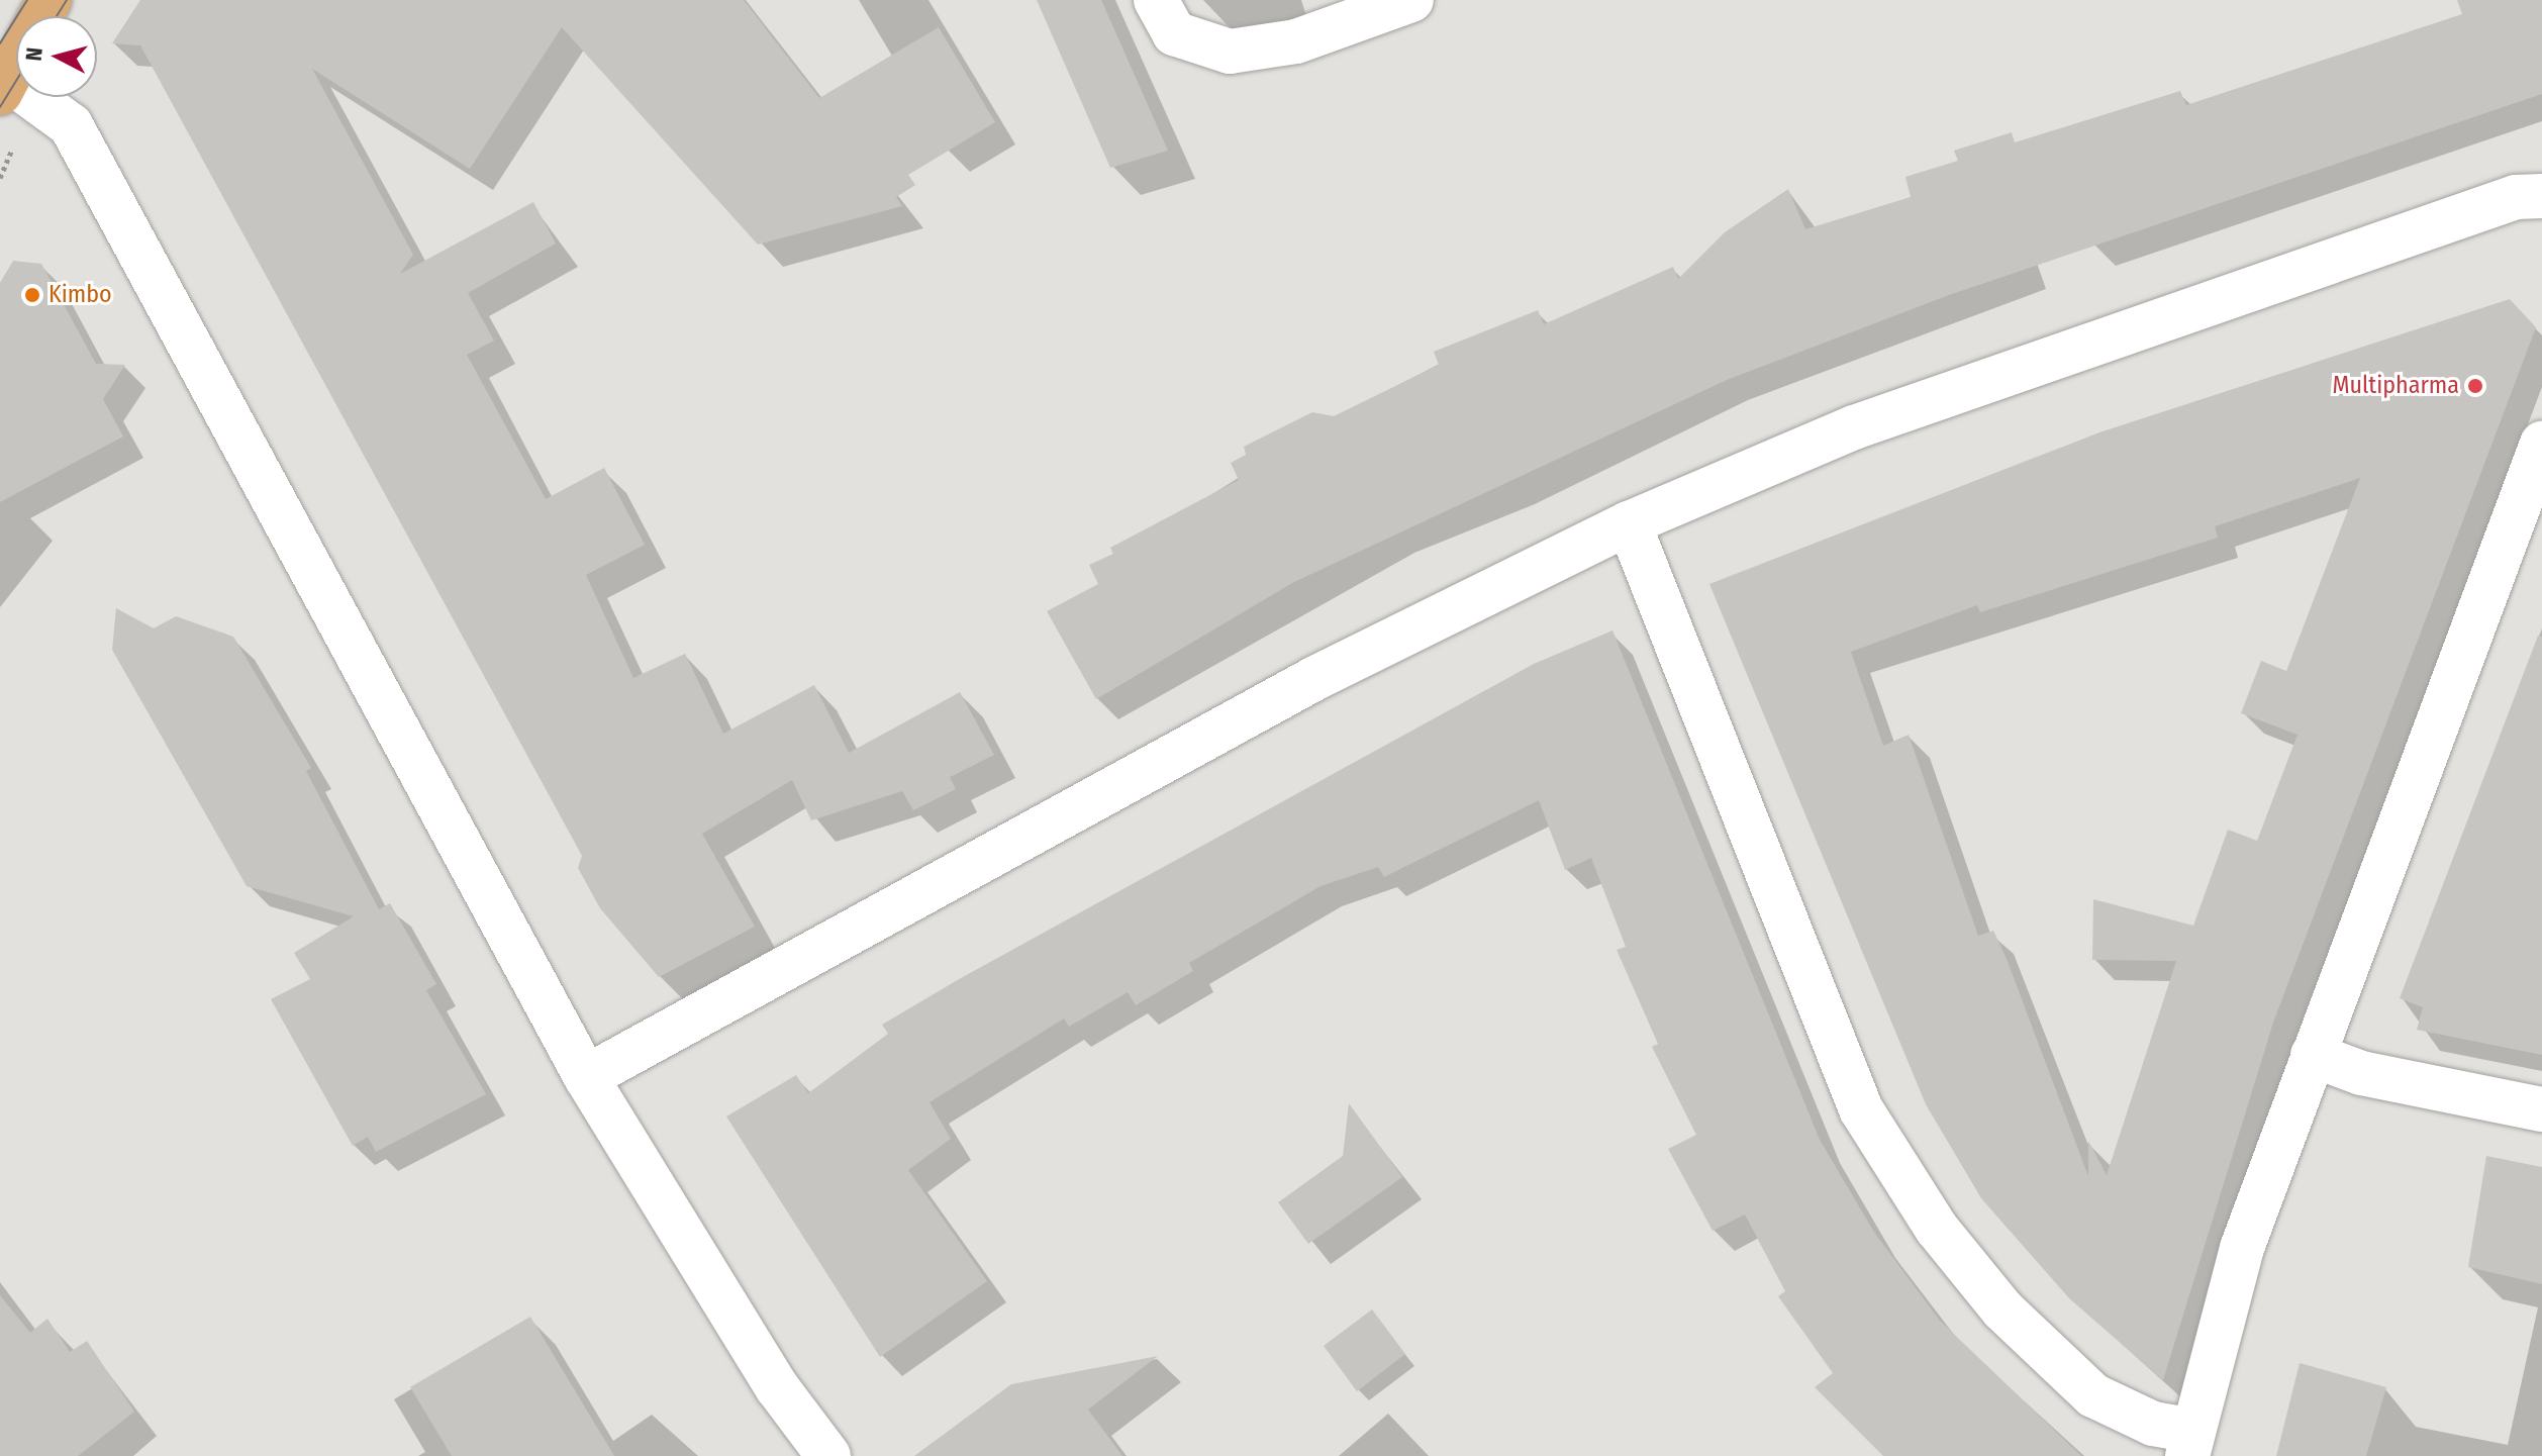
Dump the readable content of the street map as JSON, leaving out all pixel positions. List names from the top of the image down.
{
  "places": ["Kimbo", "Multipharma"],
  "north": "left"
}
